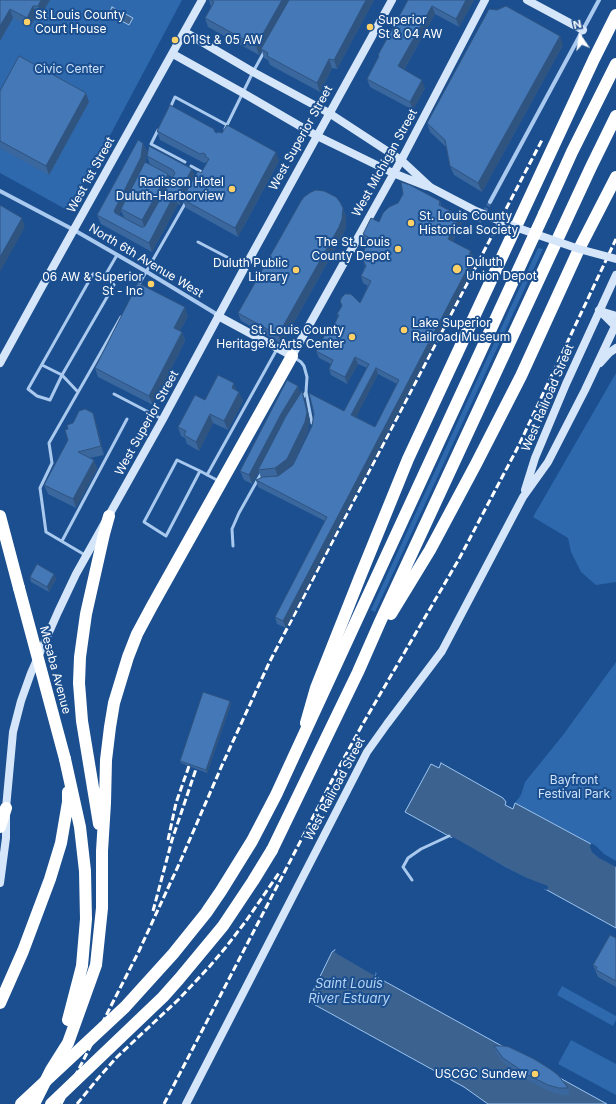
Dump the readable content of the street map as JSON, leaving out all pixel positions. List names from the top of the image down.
{
  "streets": {
    "highway": ["Mesaba Avenue"],
    "street": [
      "West Superior Street",
      "West Michigan Street",
      "West 1st Street",
      "North 6th Avenue West",
      "West Railroad Street"
    ]
  },
  "crossings": [
    ["West Superior Street", "North 6th Avenue West"],
    ["West 1st Street", "North 6th Avenue West"]
  ],
  "water": ["Saint Louis River Estuary"],
  "parks": ["Civic Center", "Bayfront Festival Park"],
  "places": [
    "St Louis County Court House",
    "Superior St & 04 AW",
    "01 St & 05 AW",
    "Radisson Hotel Duluth-Harborview",
    "St. Louis County Historical Society",
    "The St. Louis County Depot",
    "Duluth Union Depot",
    "Duluth Public Library",
    "06 AW & Superior St - Inc",
    "Lake Superior Railroad Museum",
    "St. Louis County Heritage & Arts Center",
    "USCGC Sundew"
  ],
  "north": "top"
}
